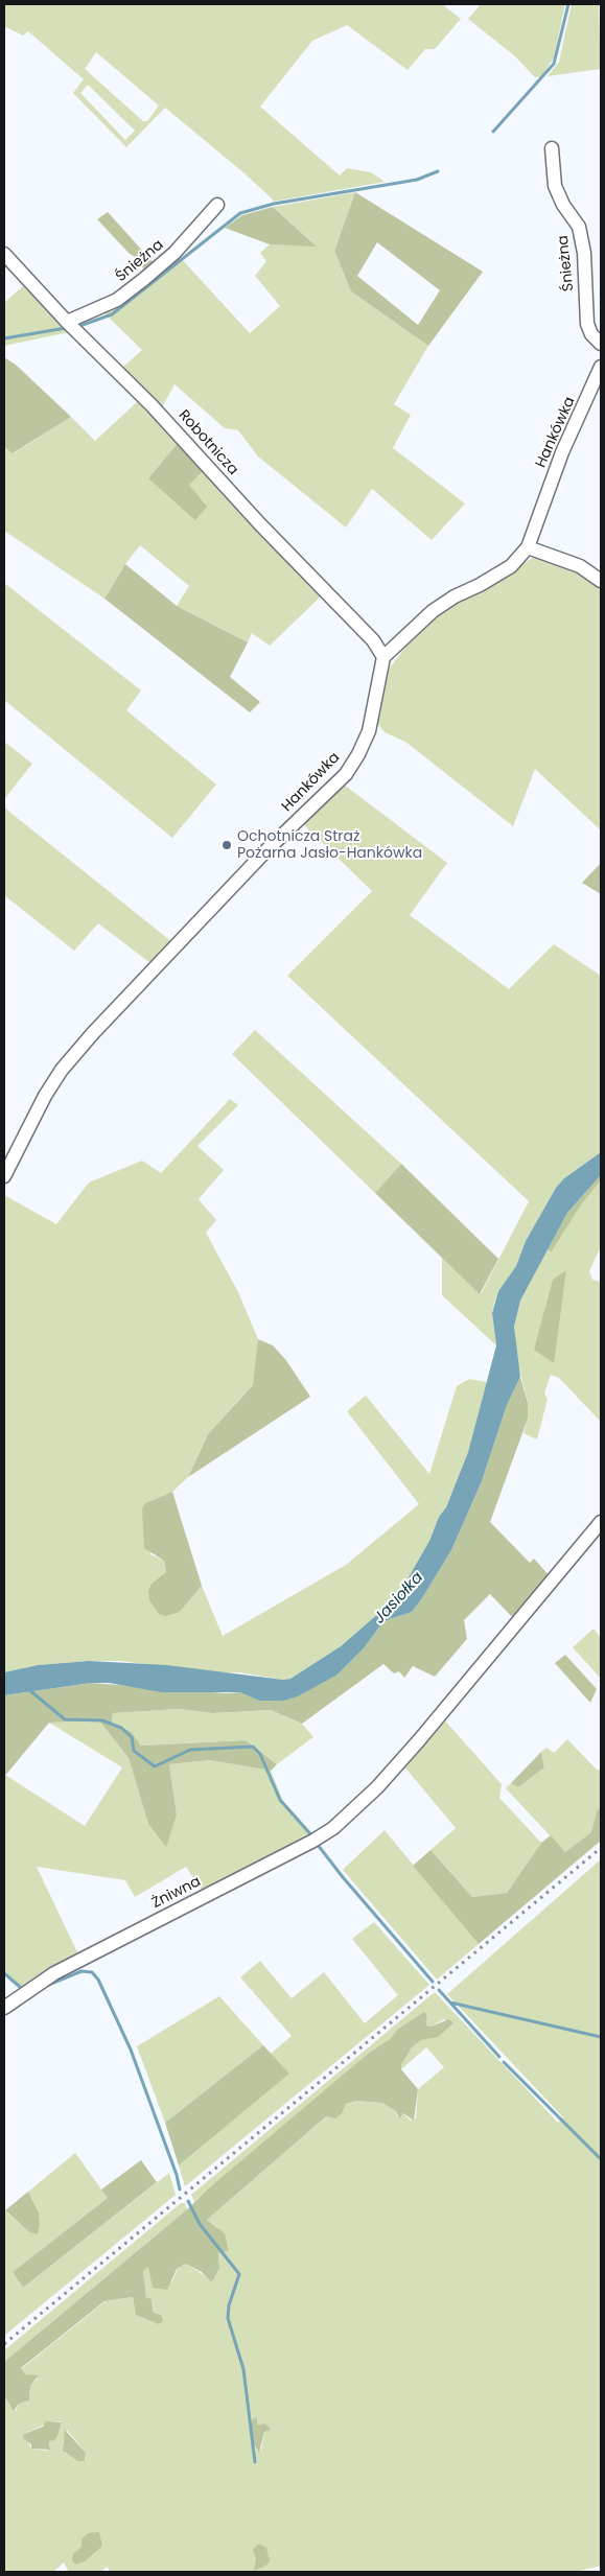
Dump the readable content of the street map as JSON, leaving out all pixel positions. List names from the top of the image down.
{
  "streets": {
    "street": [
      "Śnieżna",
      "Hankówka",
      "Robotnicza",
      "Żniwna"
    ]
  },
  "crossings": [
    ["Śnieżna", "Robotnicza"],
    ["Hankówka", "Robotnicza"]
  ],
  "water": ["Jasiołka"],
  "places": ["Ochotnicza Straż Pożarna Jasło-Hankówka"]
}
